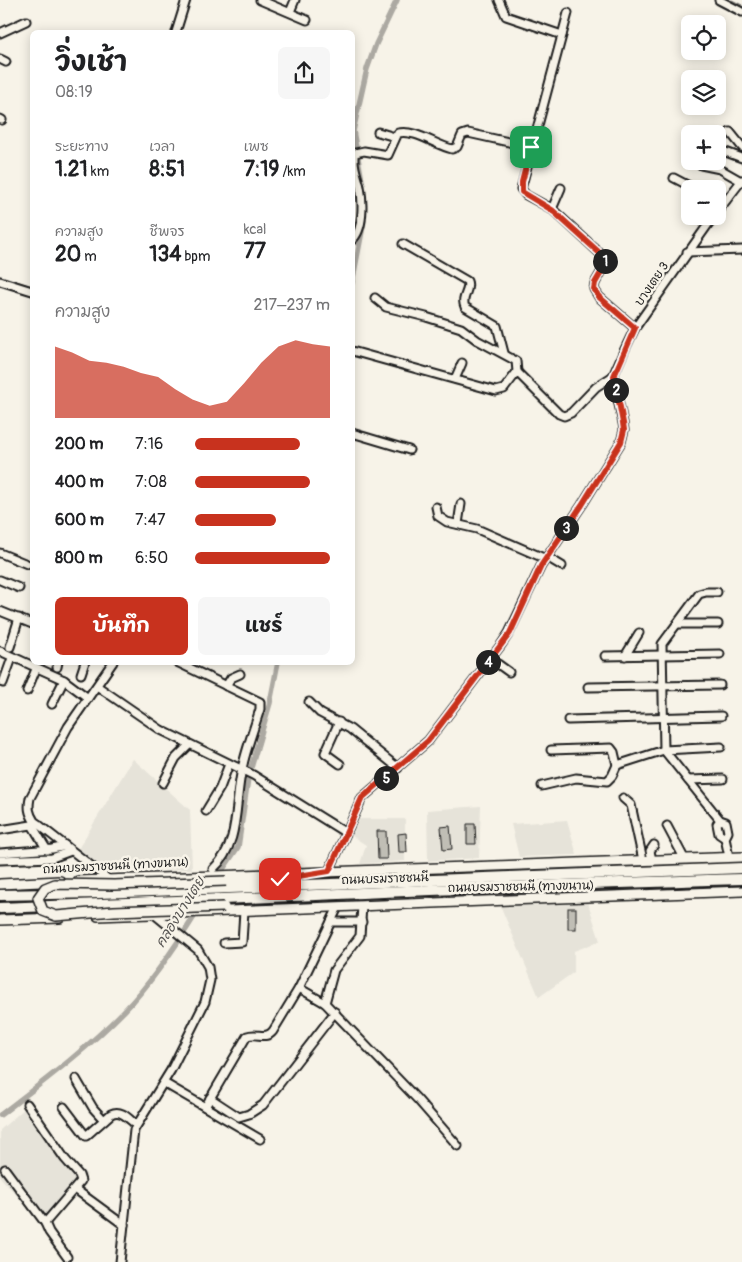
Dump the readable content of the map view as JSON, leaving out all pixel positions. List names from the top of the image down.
{
  "streets": {
    "highway": ["ถนนบรมราชชนนี"],
    "main road": ["ถนนบรมราชชนนี (ทางขนาน)"],
    "street": ["บางเตย 3"]
  },
  "crossings": [
    ["ถนนบรมราชชนนี (ทางขนาน)", "ถนนบรมราชชนนี"]
  ],
  "water": ["คลองบางเตย"],
  "page": {
    "map_buttons": ["+", "−"],
    "heading": ["วิ่งเช้า", "08:19"],
    "stats": [
      ["ระยะทาง", "1.21 km"],
      ["เวลา", "8:51"],
      ["เพซ", "7:19 /km"],
      ["ความสูง", "20 m"],
      ["ชีพจร", "134 bpm"],
      ["kcal", "77"]
    ],
    "pins": [
      "1",
      "2",
      "3",
      "4",
      "5"
    ],
    "chart": ["ความสูง", "217–237 m"],
    "list": [
      {
        "name": "200 m",
        "note": "7:16"
      },
      {
        "name": "400 m",
        "note": "7:08"
      },
      {
        "name": "600 m",
        "note": "7:47"
      },
      {
        "name": "800 m",
        "note": "6:50"
      }
    ],
    "buttons": ["บันทึก", "แชร์"]
  }
}
